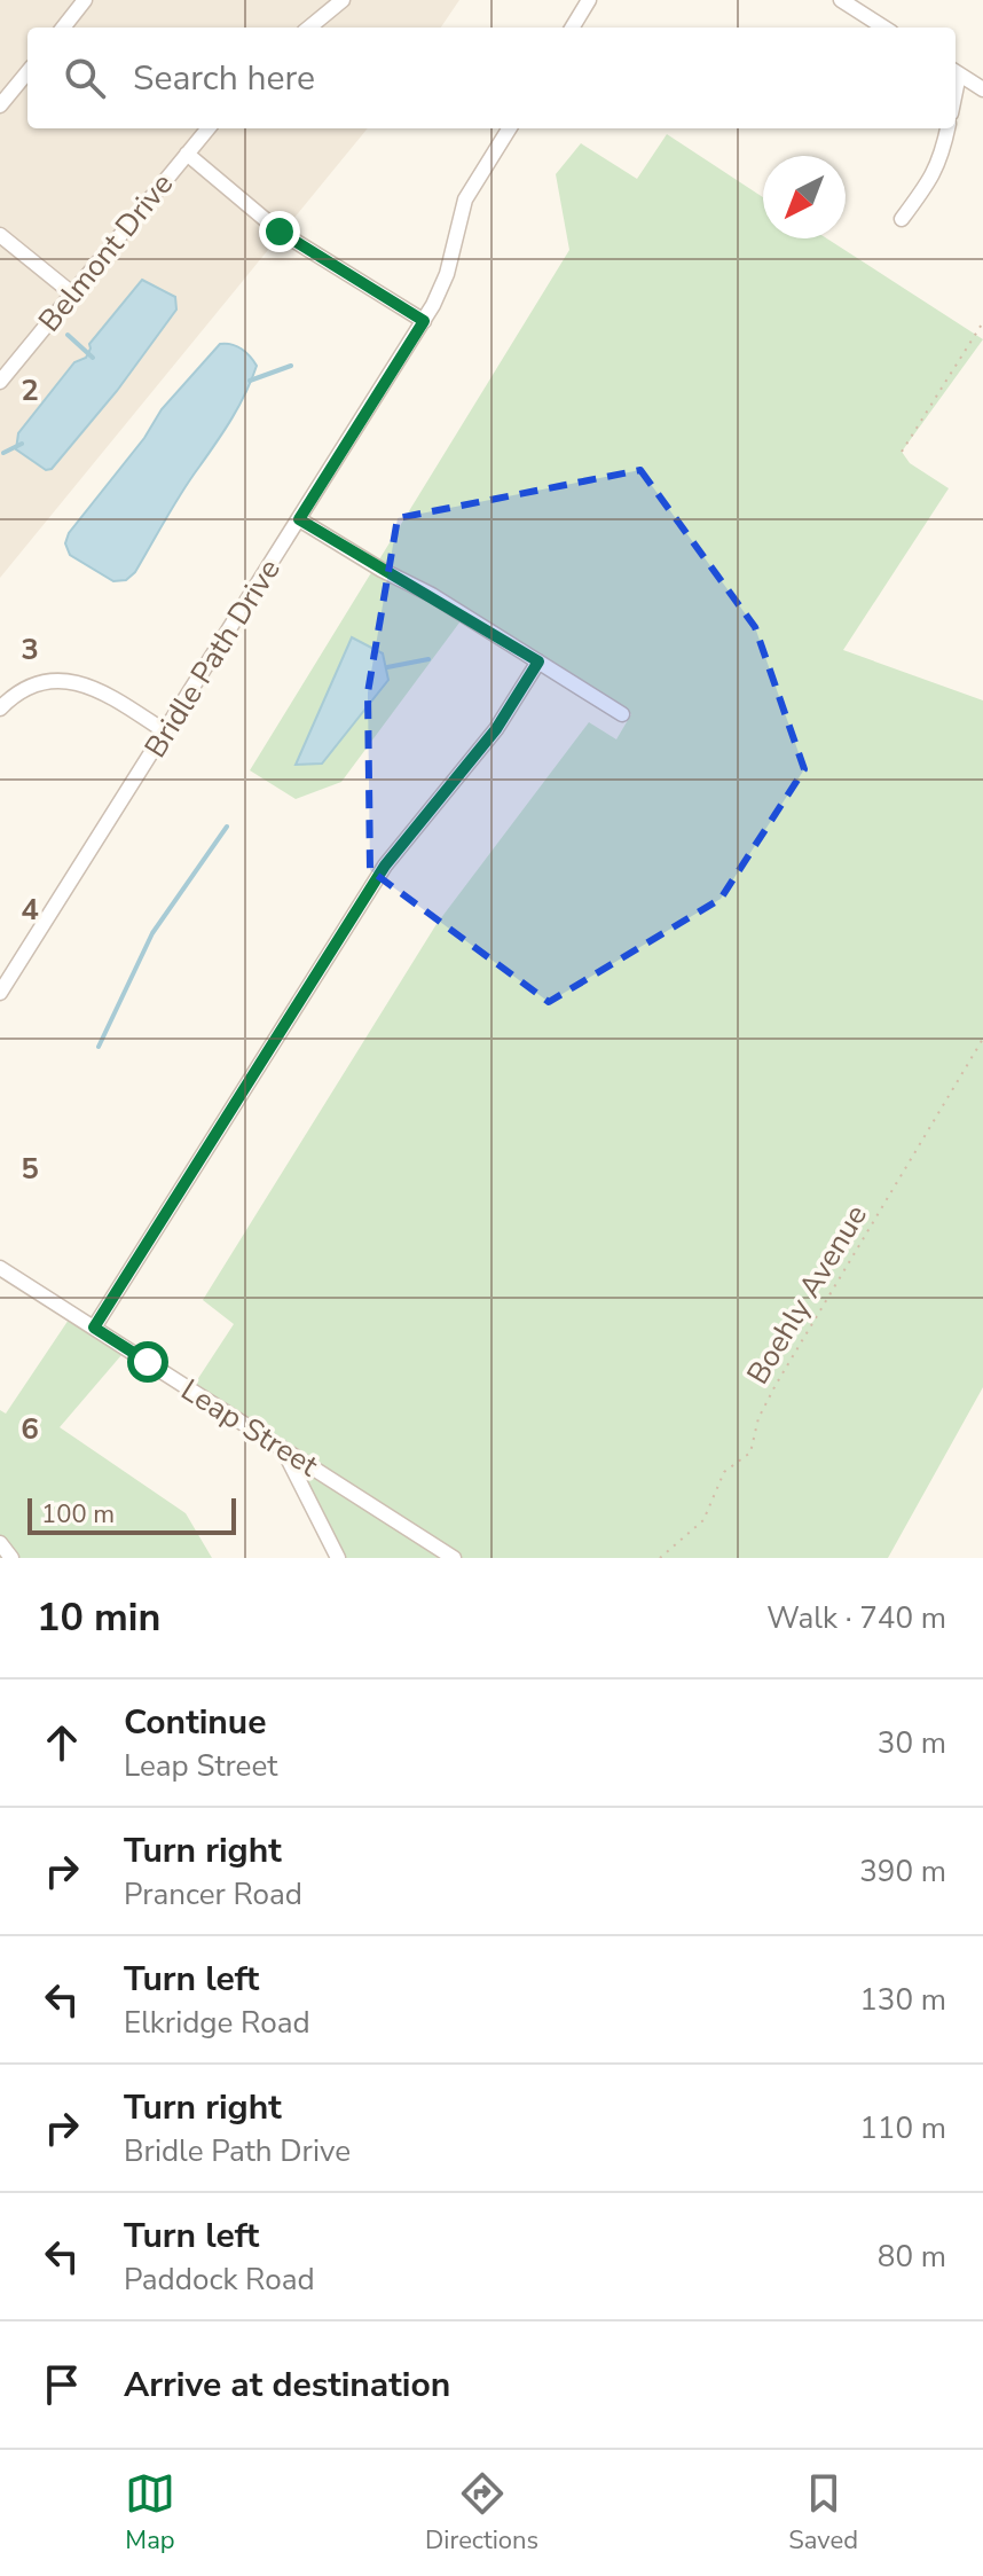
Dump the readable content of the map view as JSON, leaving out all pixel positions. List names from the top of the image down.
{
  "streets": {
    "street": ["Belmont Drive", "Bridle Path Drive", "Leap Street"],
    "path": ["Boehly Avenue"]
  },
  "scale_bar": "100 m",
  "north": "bottom left",
  "page": {
    "search": "Search here",
    "scale": "100 m",
    "heading": ["10 min", "Walk · 740 m"],
    "list": [
      ["Continue", "Leap Street", "30 m"],
      ["Turn right", "Prancer Road", "390 m"],
      ["Turn left", "Elkridge Road", "130 m"],
      ["Turn right", "Bridle Path Drive", "110 m"],
      ["Turn left", "Paddock Road", "80 m"],
      "Arrive at destination"
    ],
    "nav": ["Map", "Directions", "Saved"]
  },
  "grid": {
    "rows": [
      "2",
      "3",
      "4",
      "5",
      "6"
    ]
  }
}
